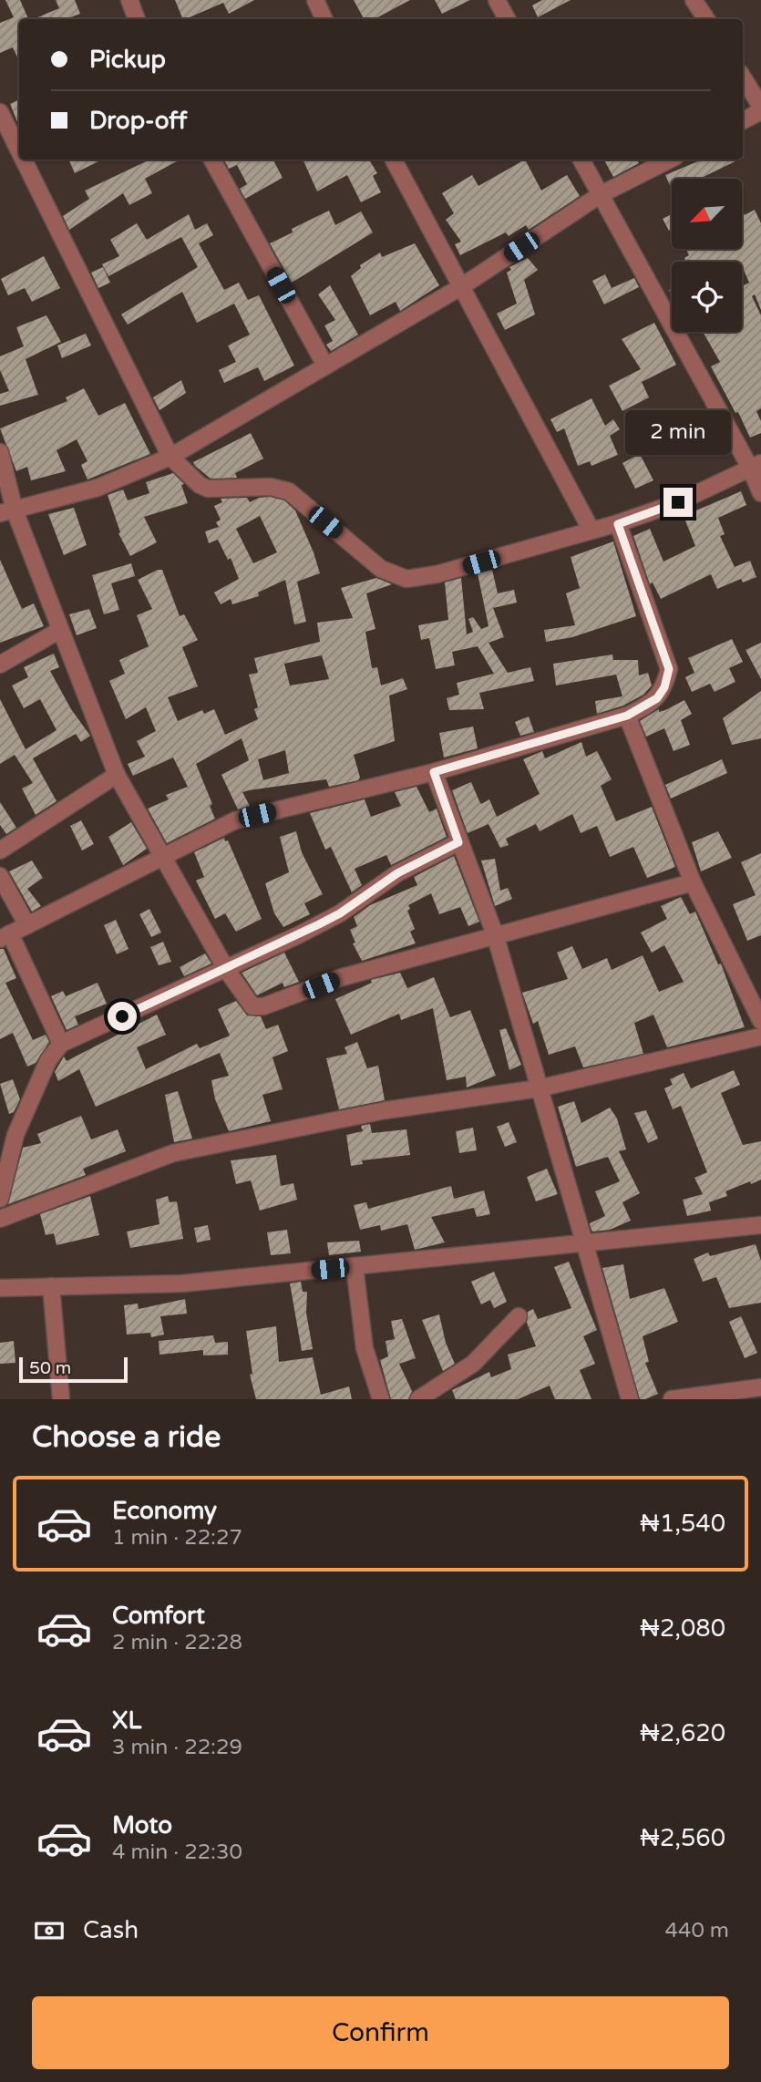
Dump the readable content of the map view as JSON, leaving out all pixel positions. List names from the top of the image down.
{
  "scale_bar": "50 m",
  "north": "bottom left",
  "page": {
    "banner": ["Pickup", "Drop-off"],
    "bubble": "2 min",
    "scale": "50 m",
    "heading": "Choose a ride",
    "list": [
      {
        "name": "Economy",
        "note": "1 min · 22:27",
        "value": "₦1,540"
      },
      {
        "name": "Comfort",
        "note": "2 min · 22:28",
        "value": "₦2,080"
      },
      {
        "name": "XL",
        "note": "3 min · 22:29",
        "value": "₦2,620"
      },
      {
        "name": "Moto",
        "note": "4 min · 22:30",
        "value": "₦2,560"
      }
    ],
    "pay": ["Cash", "440 m"],
    "buttons": "Confirm"
  }
}
